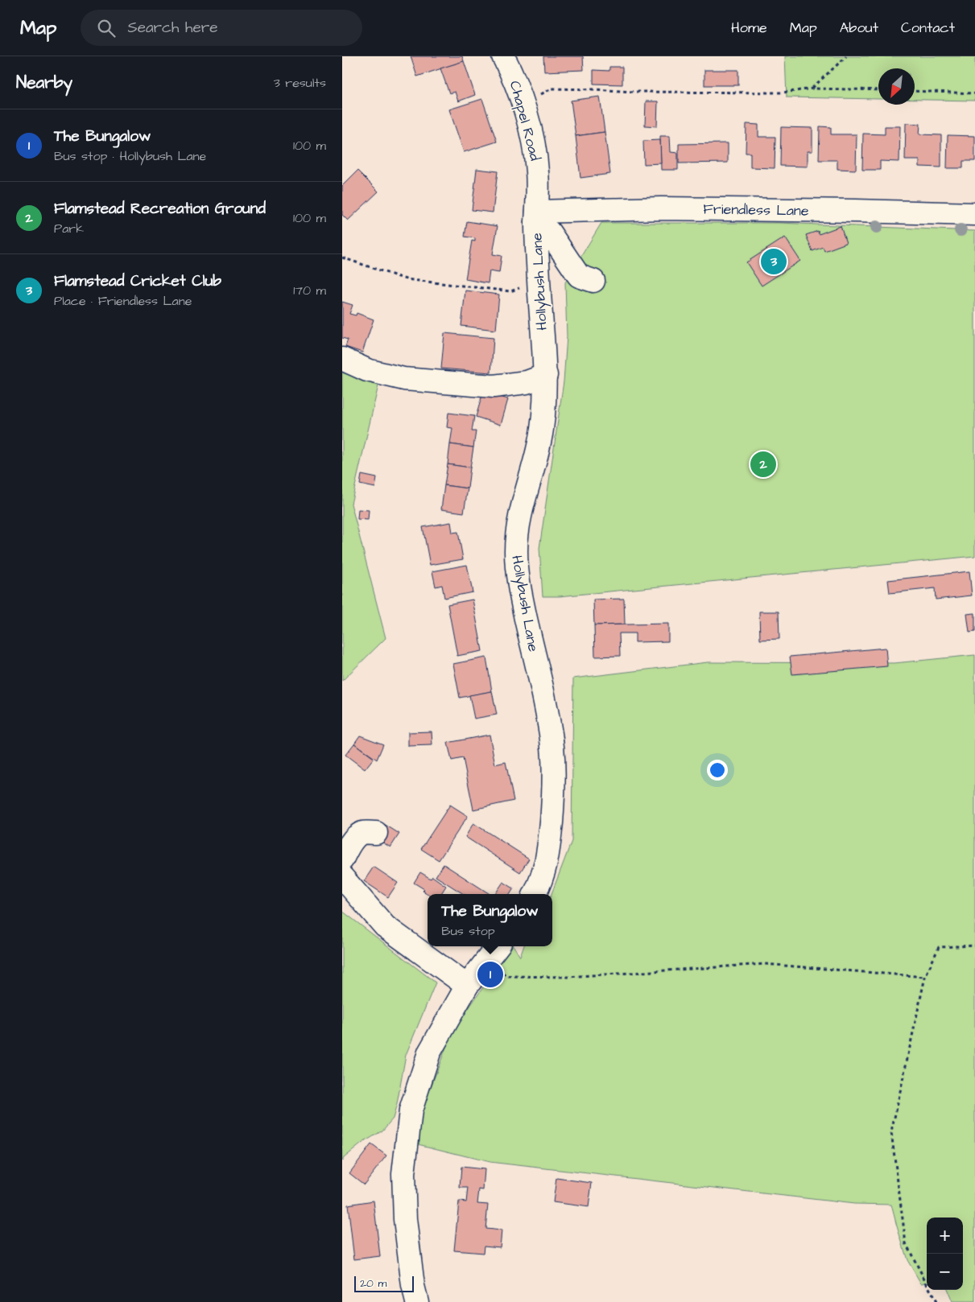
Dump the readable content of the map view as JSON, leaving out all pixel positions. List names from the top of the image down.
{
  "streets": {
    "street": ["Chapel Road", "Friendless Lane", "Hollybush Lane"]
  },
  "crossings": [
    ["Chapel Road", "Friendless Lane"],
    ["Chapel Road", "Hollybush Lane"],
    ["Friendless Lane", "Hollybush Lane"]
  ],
  "scale_bar": "20 m",
  "north": "bottom left",
  "page": {
    "header": "Map",
    "search": "Search here",
    "nav": [
      "Home",
      "Map",
      "About",
      "Contact"
    ],
    "heading": ["Nearby", "3 results"],
    "list": [
      {
        "mark": "1",
        "name": "The Bungalow",
        "note": "Bus stop · Hollybush Lane",
        "value": "100 m"
      },
      {
        "mark": "2",
        "name": "Flamstead Recreation Ground",
        "note": "Park",
        "value": "100 m"
      },
      {
        "mark": "3",
        "name": "Flamstead Cricket Club",
        "note": "Place · Friendless Lane",
        "value": "170 m"
      }
    ],
    "pins": ["3", "2", "1"],
    "popup": ["The Bungalow", "Bus stop"],
    "map_buttons": ["+", "−"],
    "scale": "20 m"
  }
}
